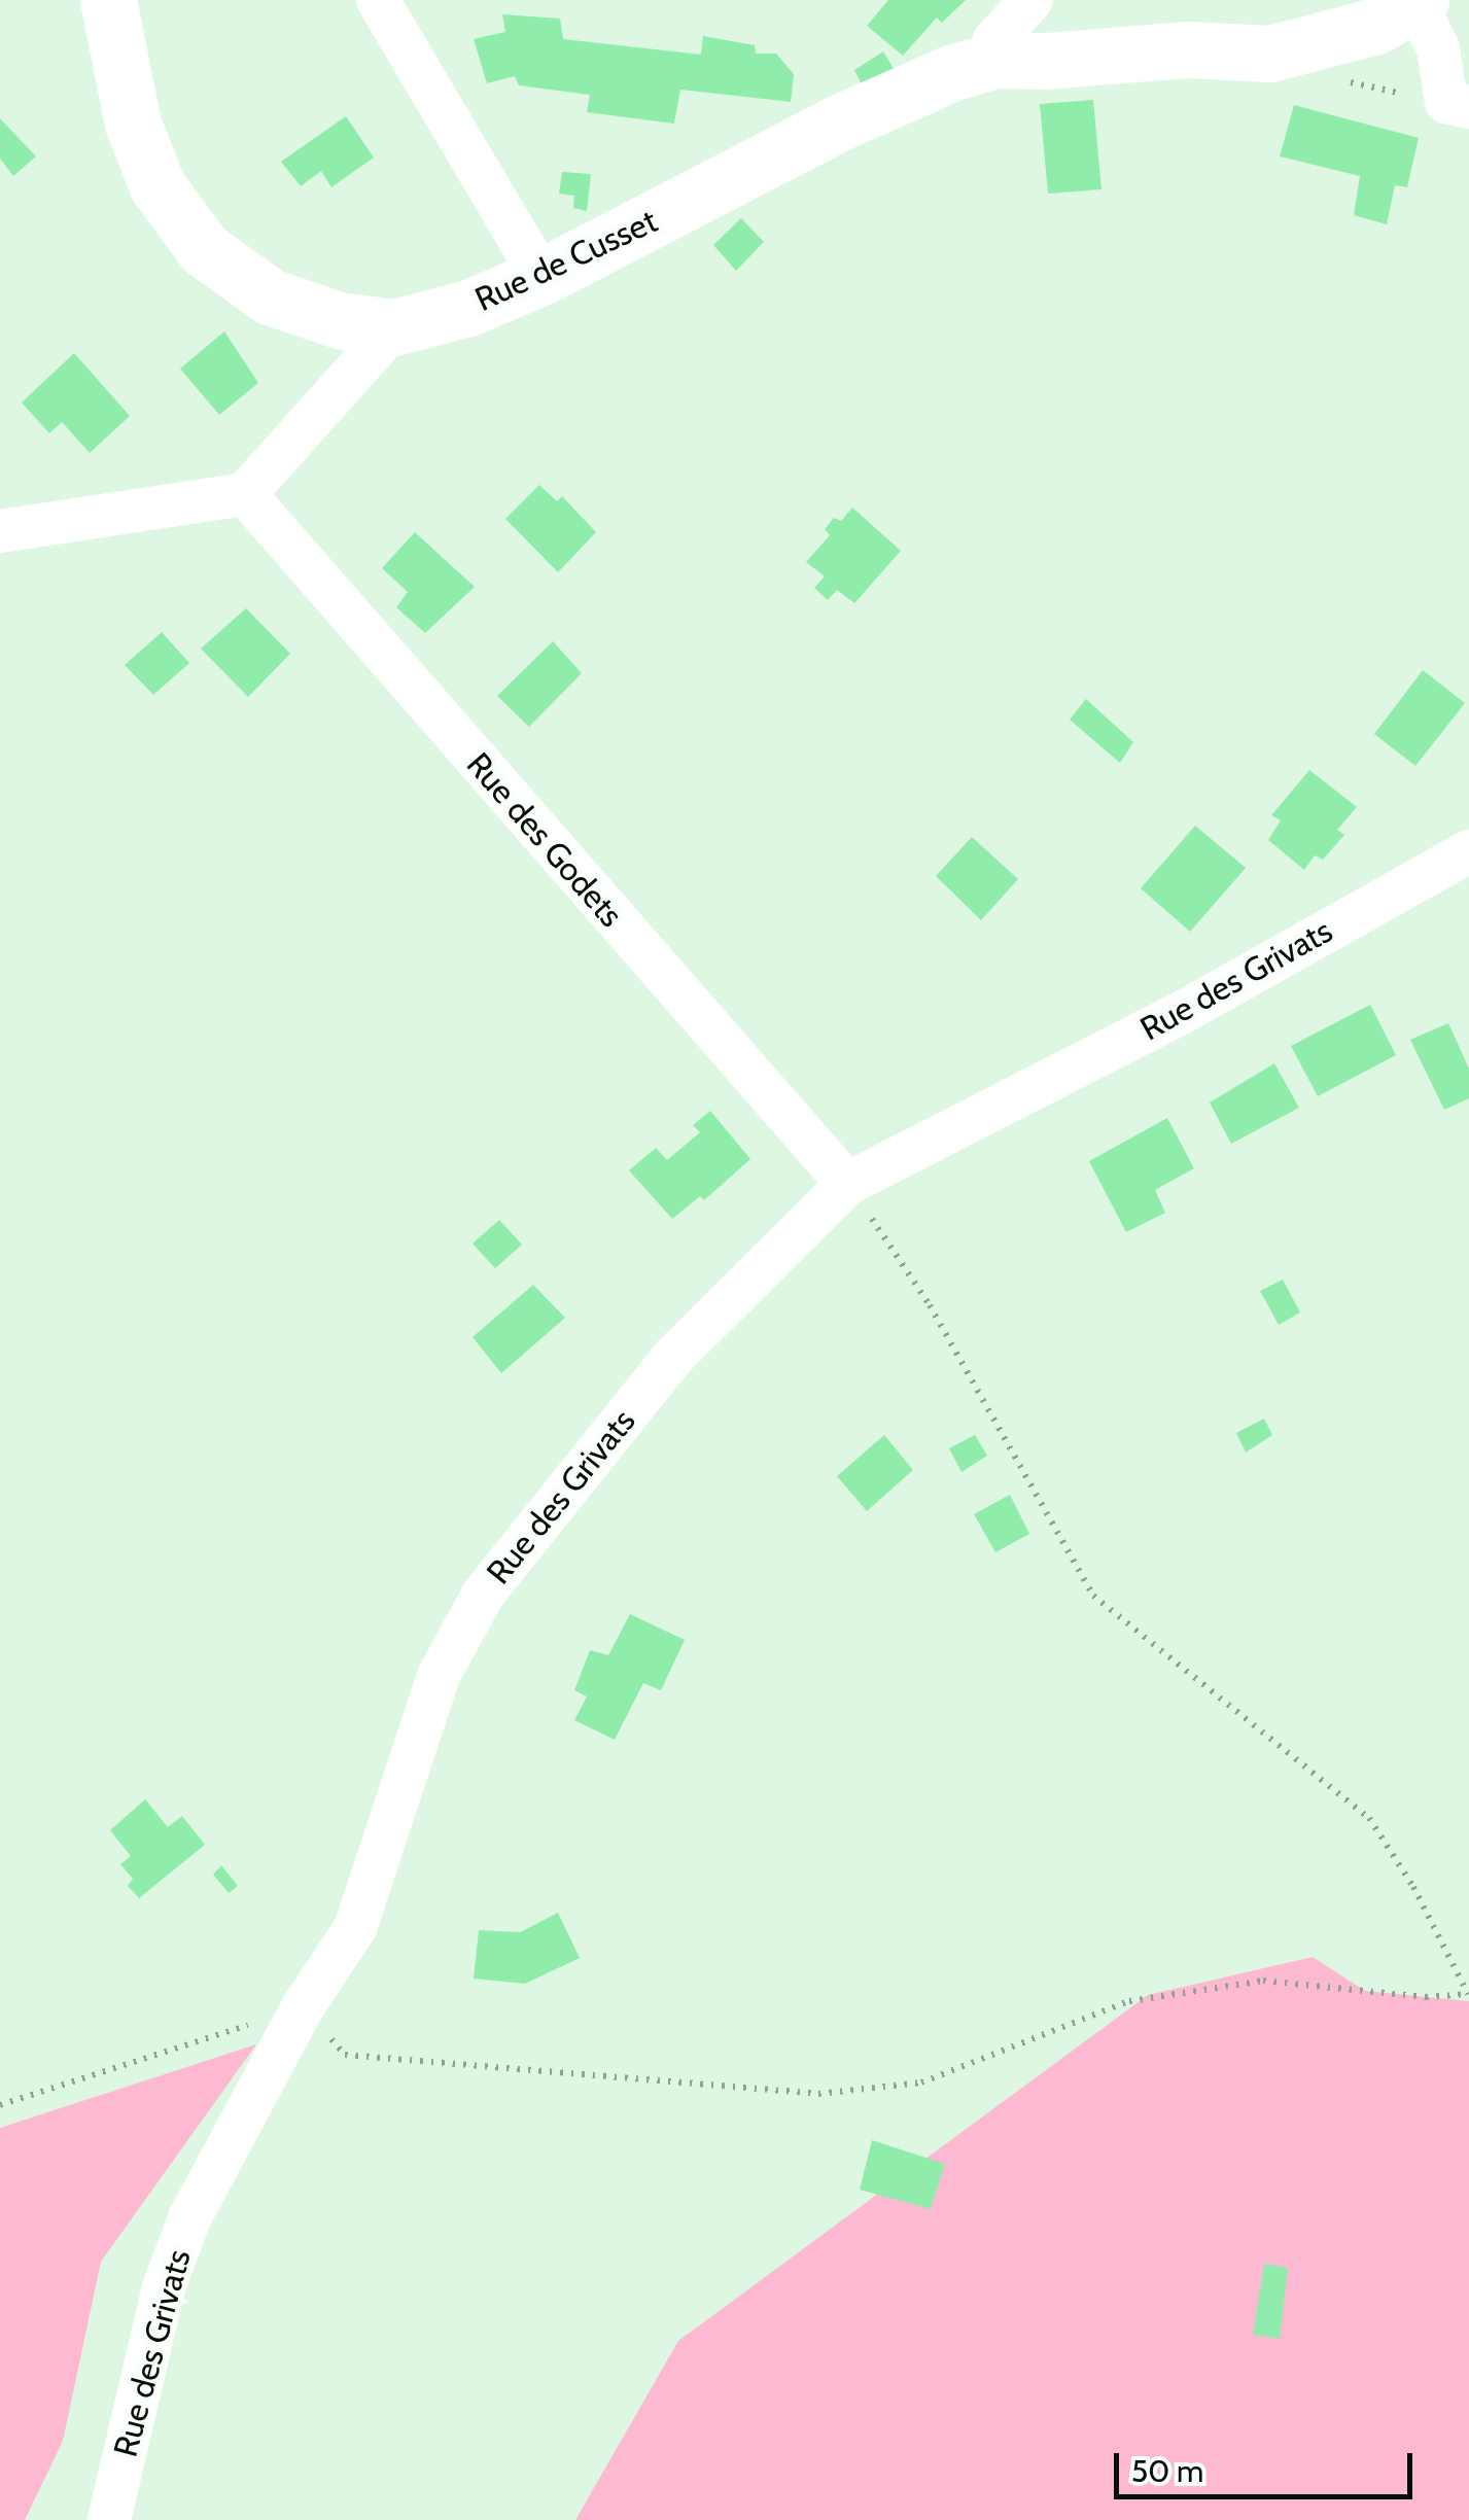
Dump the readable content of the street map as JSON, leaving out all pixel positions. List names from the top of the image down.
{
  "streets": {
    "street": ["Rue de Cusset", "Rue des Godets", "Rue des Grivats"]
  },
  "crossings": [
    ["Rue des Godets", "Rue des Grivats"]
  ],
  "scale_bar": "50 m"
}
